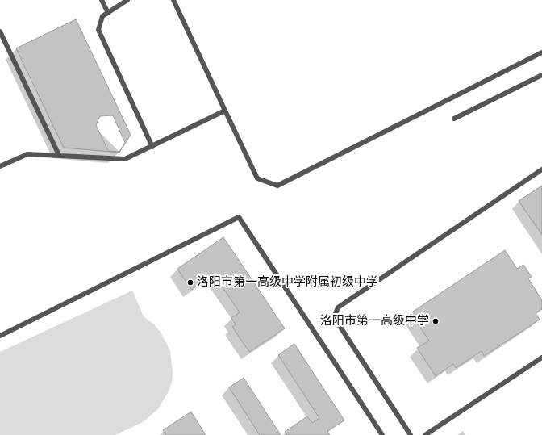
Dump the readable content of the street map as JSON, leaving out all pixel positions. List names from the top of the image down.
{
  "places": ["洛阳市第一高级中学附属初级中学", "洛阳市第一高级中学"]
}
